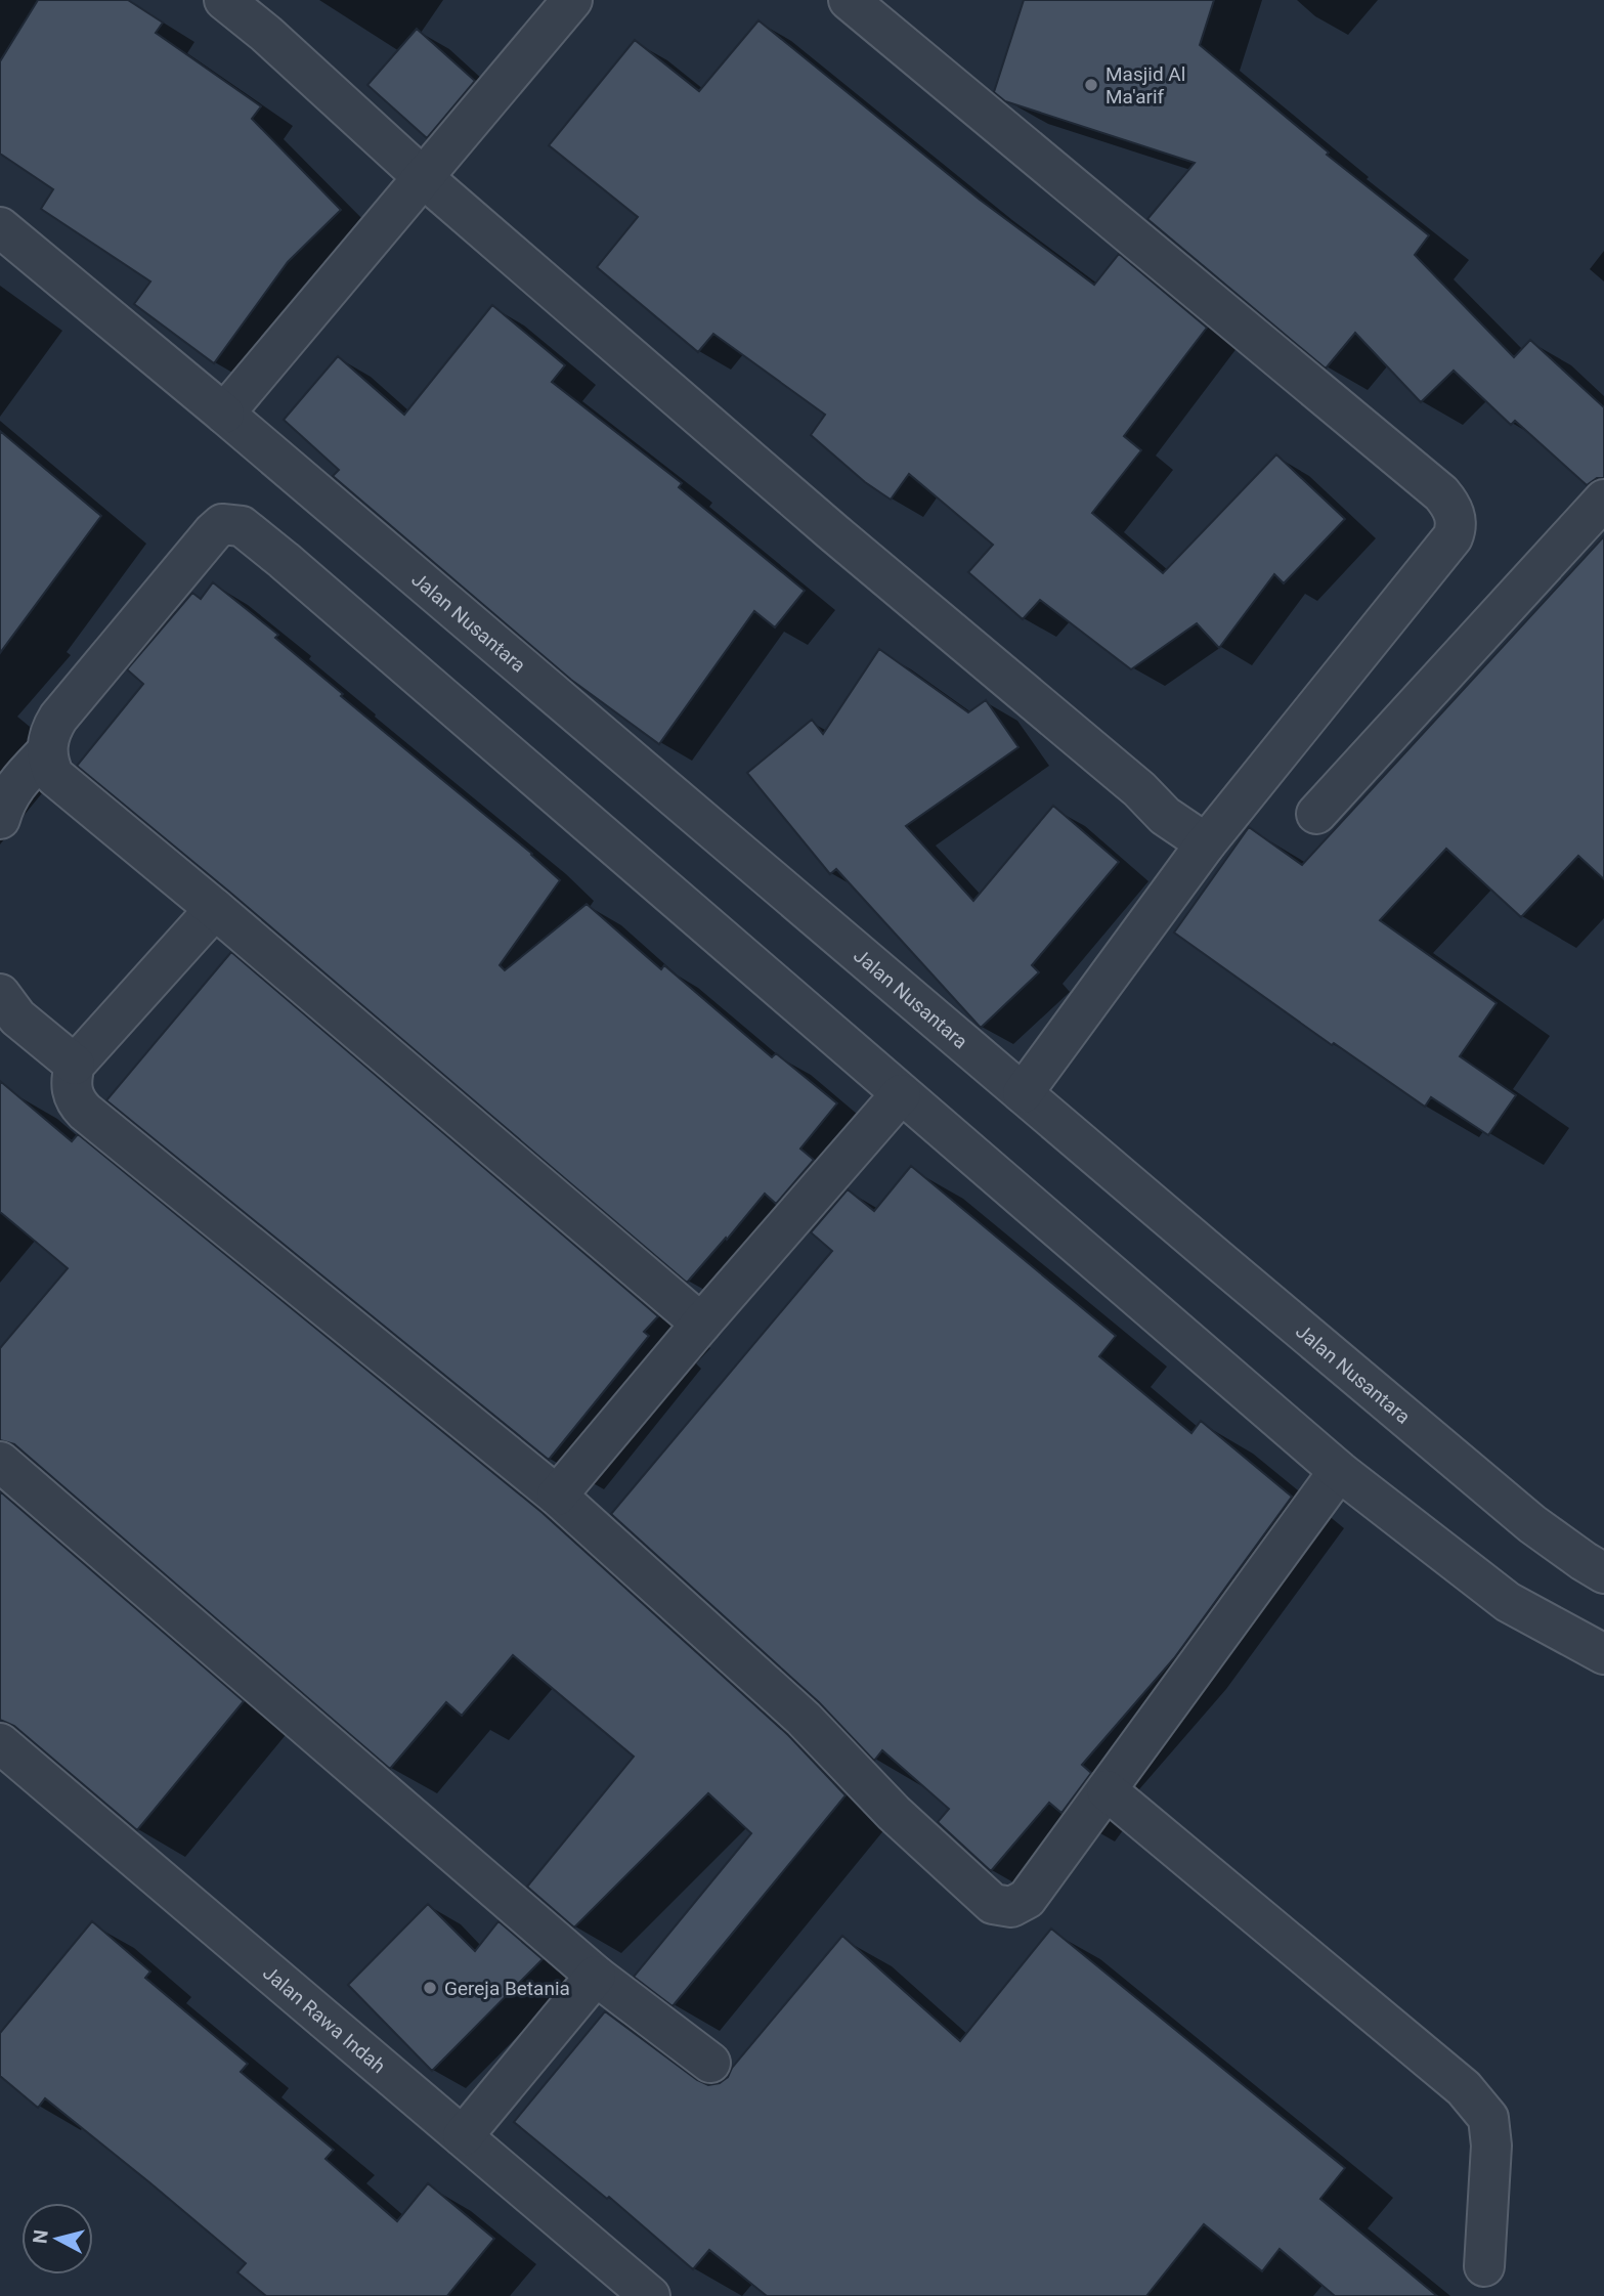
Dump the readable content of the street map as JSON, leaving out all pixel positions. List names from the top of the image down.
{
  "streets": {
    "street": ["Jalan Nusantara", "Jalan Rawa Indah"]
  },
  "places": ["Masjid Al Ma'arif", "Gereja Betania"],
  "north": "left"
}
